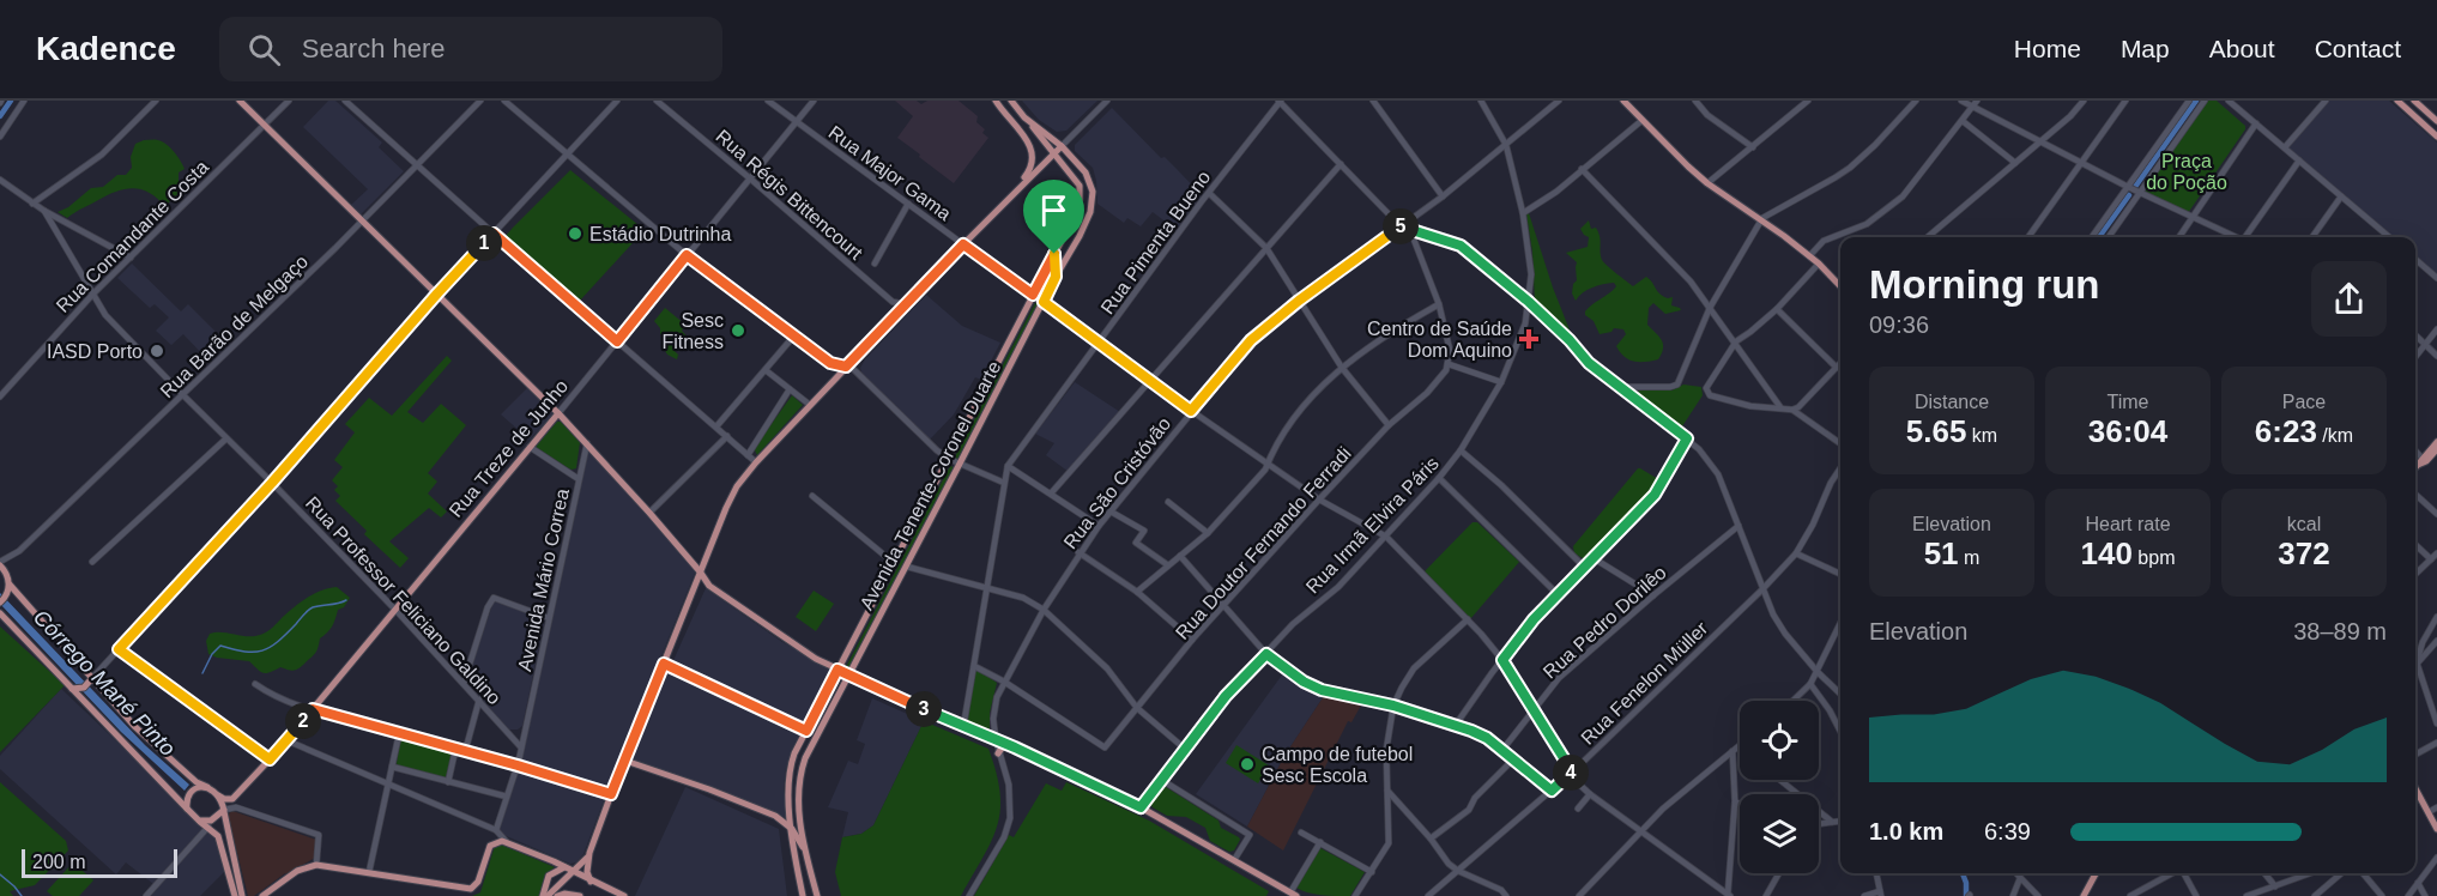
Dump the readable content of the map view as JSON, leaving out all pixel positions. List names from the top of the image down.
{
  "streets": {
    "main road": ["Rua Treze de Junho", "Avenida Tenente-Coronel Duarte"],
    "street": [
      "Rua Major Gama",
      "Rua Régis Bittencourt",
      "Rua Comandante Costa",
      "Rua Pimenta Bueno",
      "Rua Barão de Melgaço",
      "Rua São Cristóvão",
      "Rua Irmã Elvira Páris",
      "Rua Doutor Fernando Ferradi",
      "Avenida Mário Correa",
      "Rua Professor Feliciano Galdino",
      "Rua Pedro Dorilêo",
      "Rua Fenelon Müller"
    ]
  },
  "crossings": [
    ["Rua Major Gama", "Rua Pimenta Bueno"],
    ["Rua Major Gama", "Rua Treze de Junho"],
    ["Rua Major Gama", "Rua São Cristóvão"],
    ["Rua Major Gama", "Avenida Tenente-Coronel Duarte"],
    ["Rua Major Gama", "Rua Irmã Elvira Páris"],
    ["Rua Major Gama", "Rua Doutor Fernando Ferradi"],
    ["Rua Major Gama", "Rua Pedro Dorilêo"],
    ["Rua Major Gama", "Rua Fenelon Müller"],
    ["Rua Régis Bittencourt", "Rua Treze de Junho"],
    ["Rua Comandante Costa", "Rua Professor Feliciano Galdino"],
    ["Rua Barão de Melgaço", "Rua Professor Feliciano Galdino"],
    ["Rua Treze de Junho", "Rua Professor Feliciano Galdino"],
    ["Rua São Cristóvão", "Rua Irmã Elvira Páris"],
    ["Rua São Cristóvão", "Rua Doutor Fernando Ferradi"],
    ["Avenida Mário Correa", "Rua Professor Feliciano Galdino"]
  ],
  "water": ["Córrego Mané Pinto"],
  "parks": ["Praça do Poção"],
  "places": {
    "other": [
      "Estádio Dutrinha",
      "Sesc Fitness",
      "IASD Porto",
      "Campo de futebol Sesc Escola"
    ],
    "health": ["Centro de Saúde Dom Aquino"]
  },
  "scale_bar": "200 m",
  "page": {
    "header": "Kadence",
    "search": "Search here",
    "nav": [
      "Home",
      "Map",
      "About",
      "Contact"
    ],
    "pins": [
      "5",
      "1",
      "3",
      "2",
      "4"
    ],
    "heading": ["Morning run", "09:36"],
    "stats": [
      ["Distance", "5.65 km"],
      ["Time", "36:04"],
      ["Pace", "6:23 /km"],
      ["Elevation", "51 m"],
      ["Heart rate", "140 bpm"],
      ["kcal", "372"]
    ],
    "chart": ["Elevation", "38–89 m"],
    "list": [
      {
        "name": "1.0 km",
        "note": "6:39"
      }
    ],
    "scale": "200 m"
  }
}
